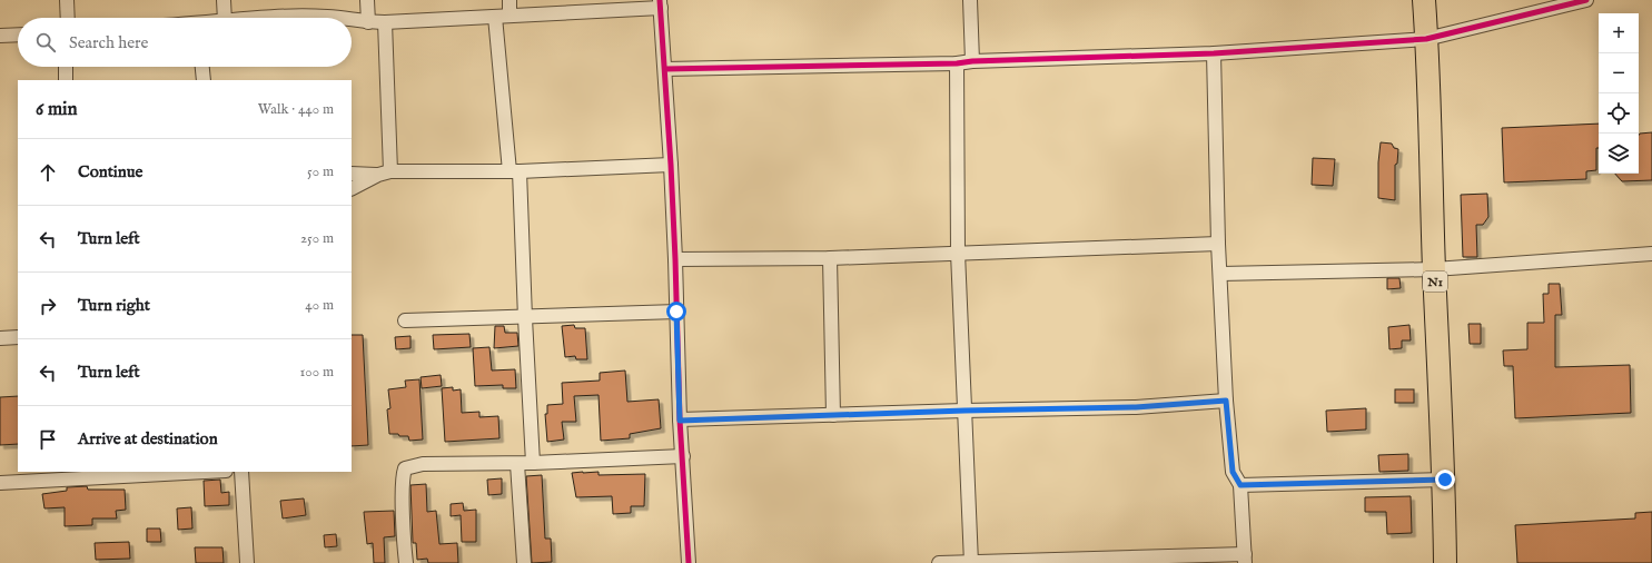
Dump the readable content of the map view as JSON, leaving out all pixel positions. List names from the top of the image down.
{
  "streets": {
    "highway": ["N1"]
  },
  "page": {
    "map_buttons": ["+", "−"],
    "search": "Search here",
    "heading": ["6 min", "Walk · 440 m"],
    "list": [
      ["Continue", "50 m"],
      ["Turn left", "250 m"],
      ["Turn right", "40 m"],
      ["Turn left", "100 m"],
      "Arrive at destination"
    ]
  }
}
